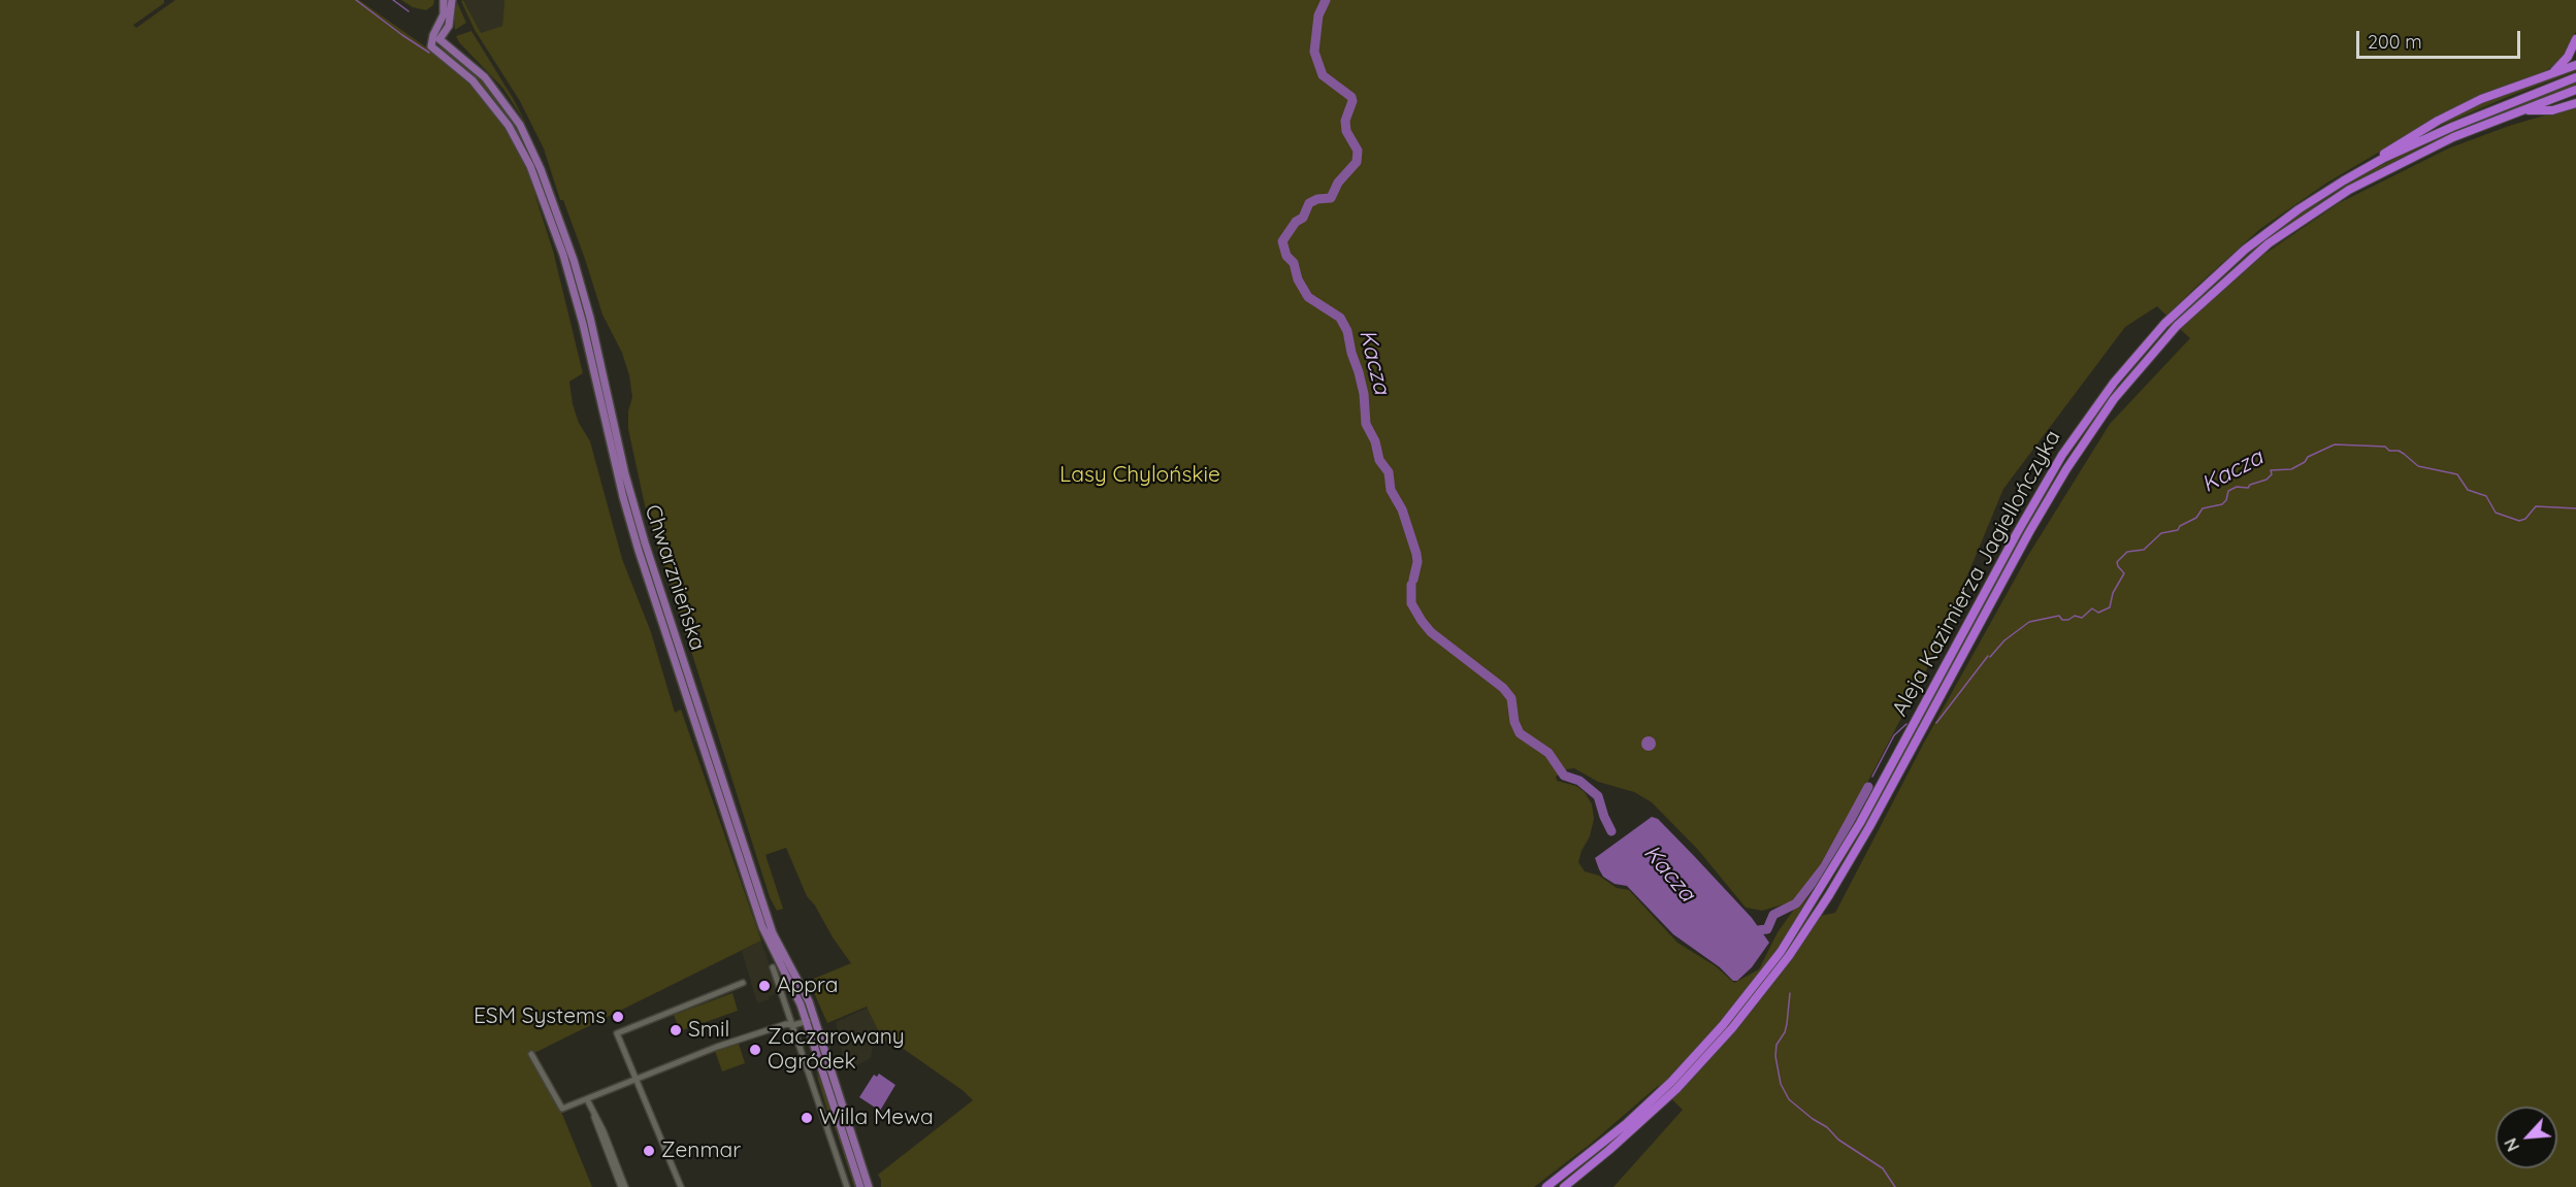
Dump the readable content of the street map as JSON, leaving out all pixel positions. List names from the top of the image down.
{
  "streets": {
    "highway": ["Aleja Kazimierza Jagiellończyka"],
    "main road": ["Chwarznieńska"]
  },
  "water": ["Kacza"],
  "parks": ["Lasy Chylońskie"],
  "places": [
    "Appra",
    "ESM Systems",
    "Smil",
    "Zaczarowany Ogródek",
    "Willa Mewa",
    "Zenmar"
  ],
  "scale_bar": "200 m",
  "north": "bottom left"
}
